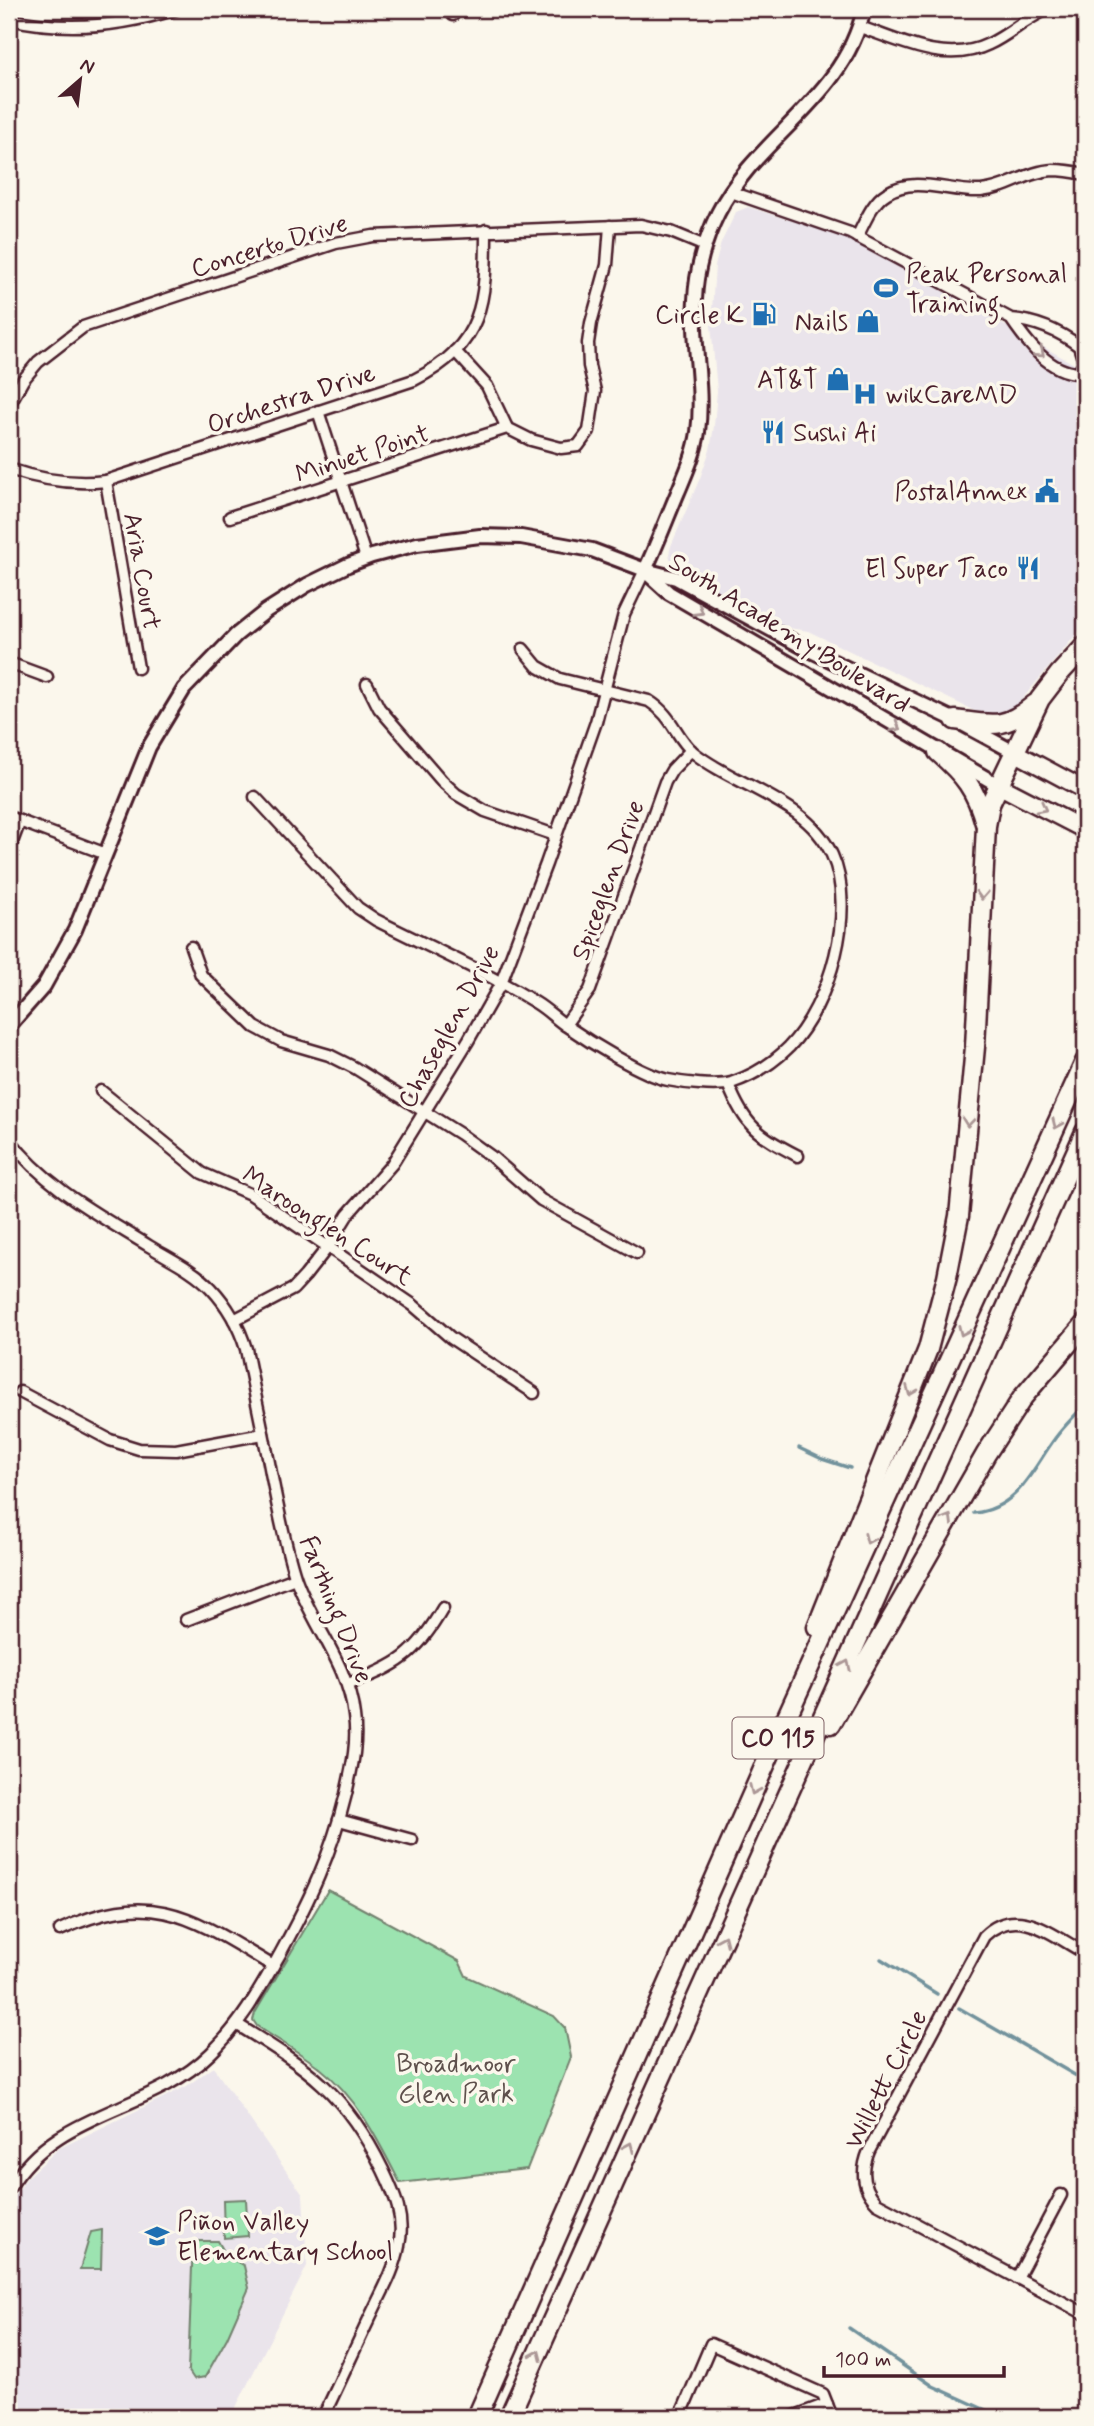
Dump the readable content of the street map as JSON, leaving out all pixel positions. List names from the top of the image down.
{
  "streets": {
    "highway": ["South Academy Boulevard", "CO 115"],
    "street": [
      "Concerto Drive",
      "Orchestra Drive",
      "Minuet Point",
      "Aria Court",
      "Spiceglen Drive",
      "Chaseglen Drive",
      "Maroonglen Court",
      "Farthing Drive",
      "Willett Circle"
    ]
  },
  "crossings": [
    ["Concerto Drive", "Orchestra Drive"],
    ["Orchestra Drive", "Aria Court"],
    ["South Academy Boulevard", "Chaseglen Drive"],
    ["Chaseglen Drive", "Maroonglen Court"],
    ["Chaseglen Drive", "Farthing Drive"]
  ],
  "parks": ["Broadmoor Glen Park"],
  "places": {
    "sports": ["Peak Personal Training"],
    "fuel station": ["Circle K"],
    "shop": ["Nails", "AT&T"],
    "hospital": ["wikCareMD"],
    "restaurant": ["Sushi Ai", "El Super Taco"],
    "public building": ["PostalAnnex"],
    "school or university": ["Piñon Valley Elementary School"]
  },
  "scale_bar": "100 m",
  "north": "top right"
}
